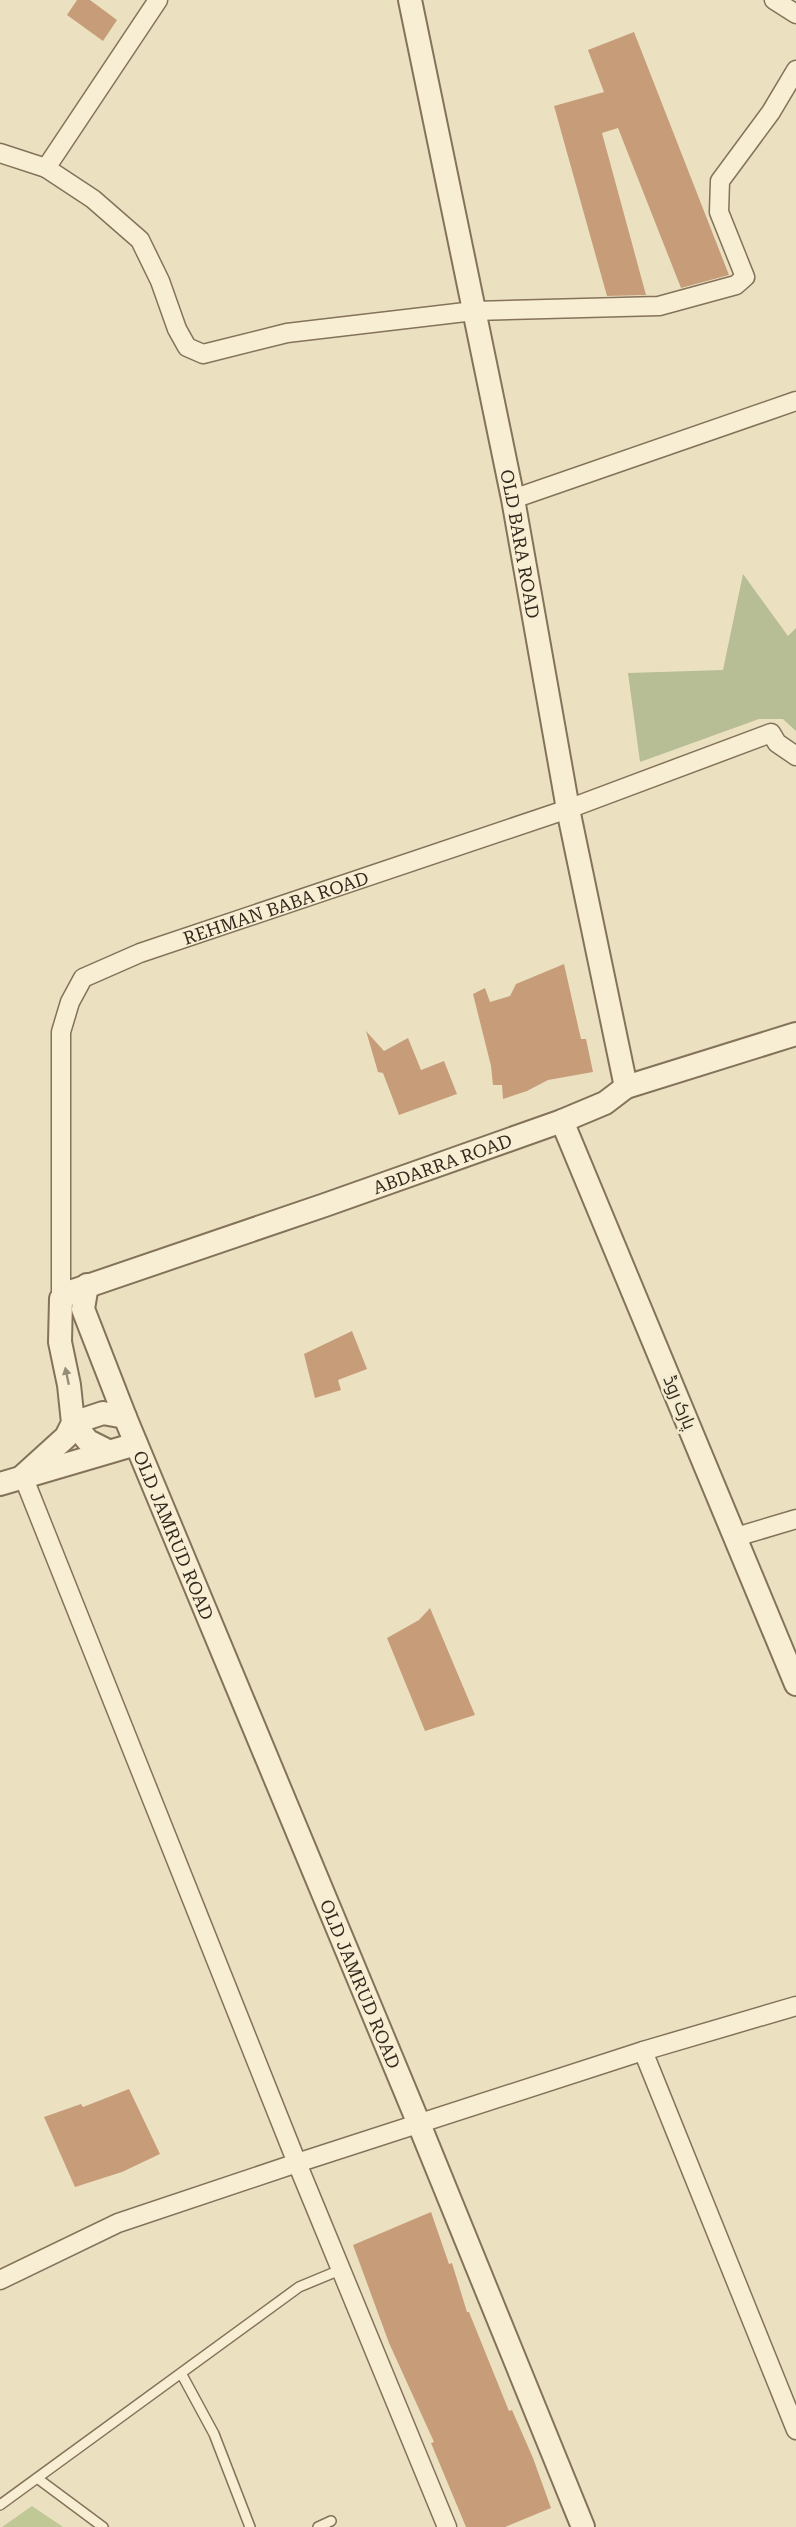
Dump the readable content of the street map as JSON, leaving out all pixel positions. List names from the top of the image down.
{
  "streets": {
    "street": [
      "OLD BARA ROAD",
      "REHMAN BABA ROAD",
      "ABDARRA ROAD",
      "پارک روڈ",
      "OLD JAMRUD ROAD"
    ]
  },
  "crossings": [
    ["OLD BARA ROAD", "REHMAN BABA ROAD"],
    ["OLD BARA ROAD", "ABDARRA ROAD"],
    ["ABDARRA ROAD", "پارک روڈ"],
    ["ABDARRA ROAD", "OLD JAMRUD ROAD"]
  ]
}
